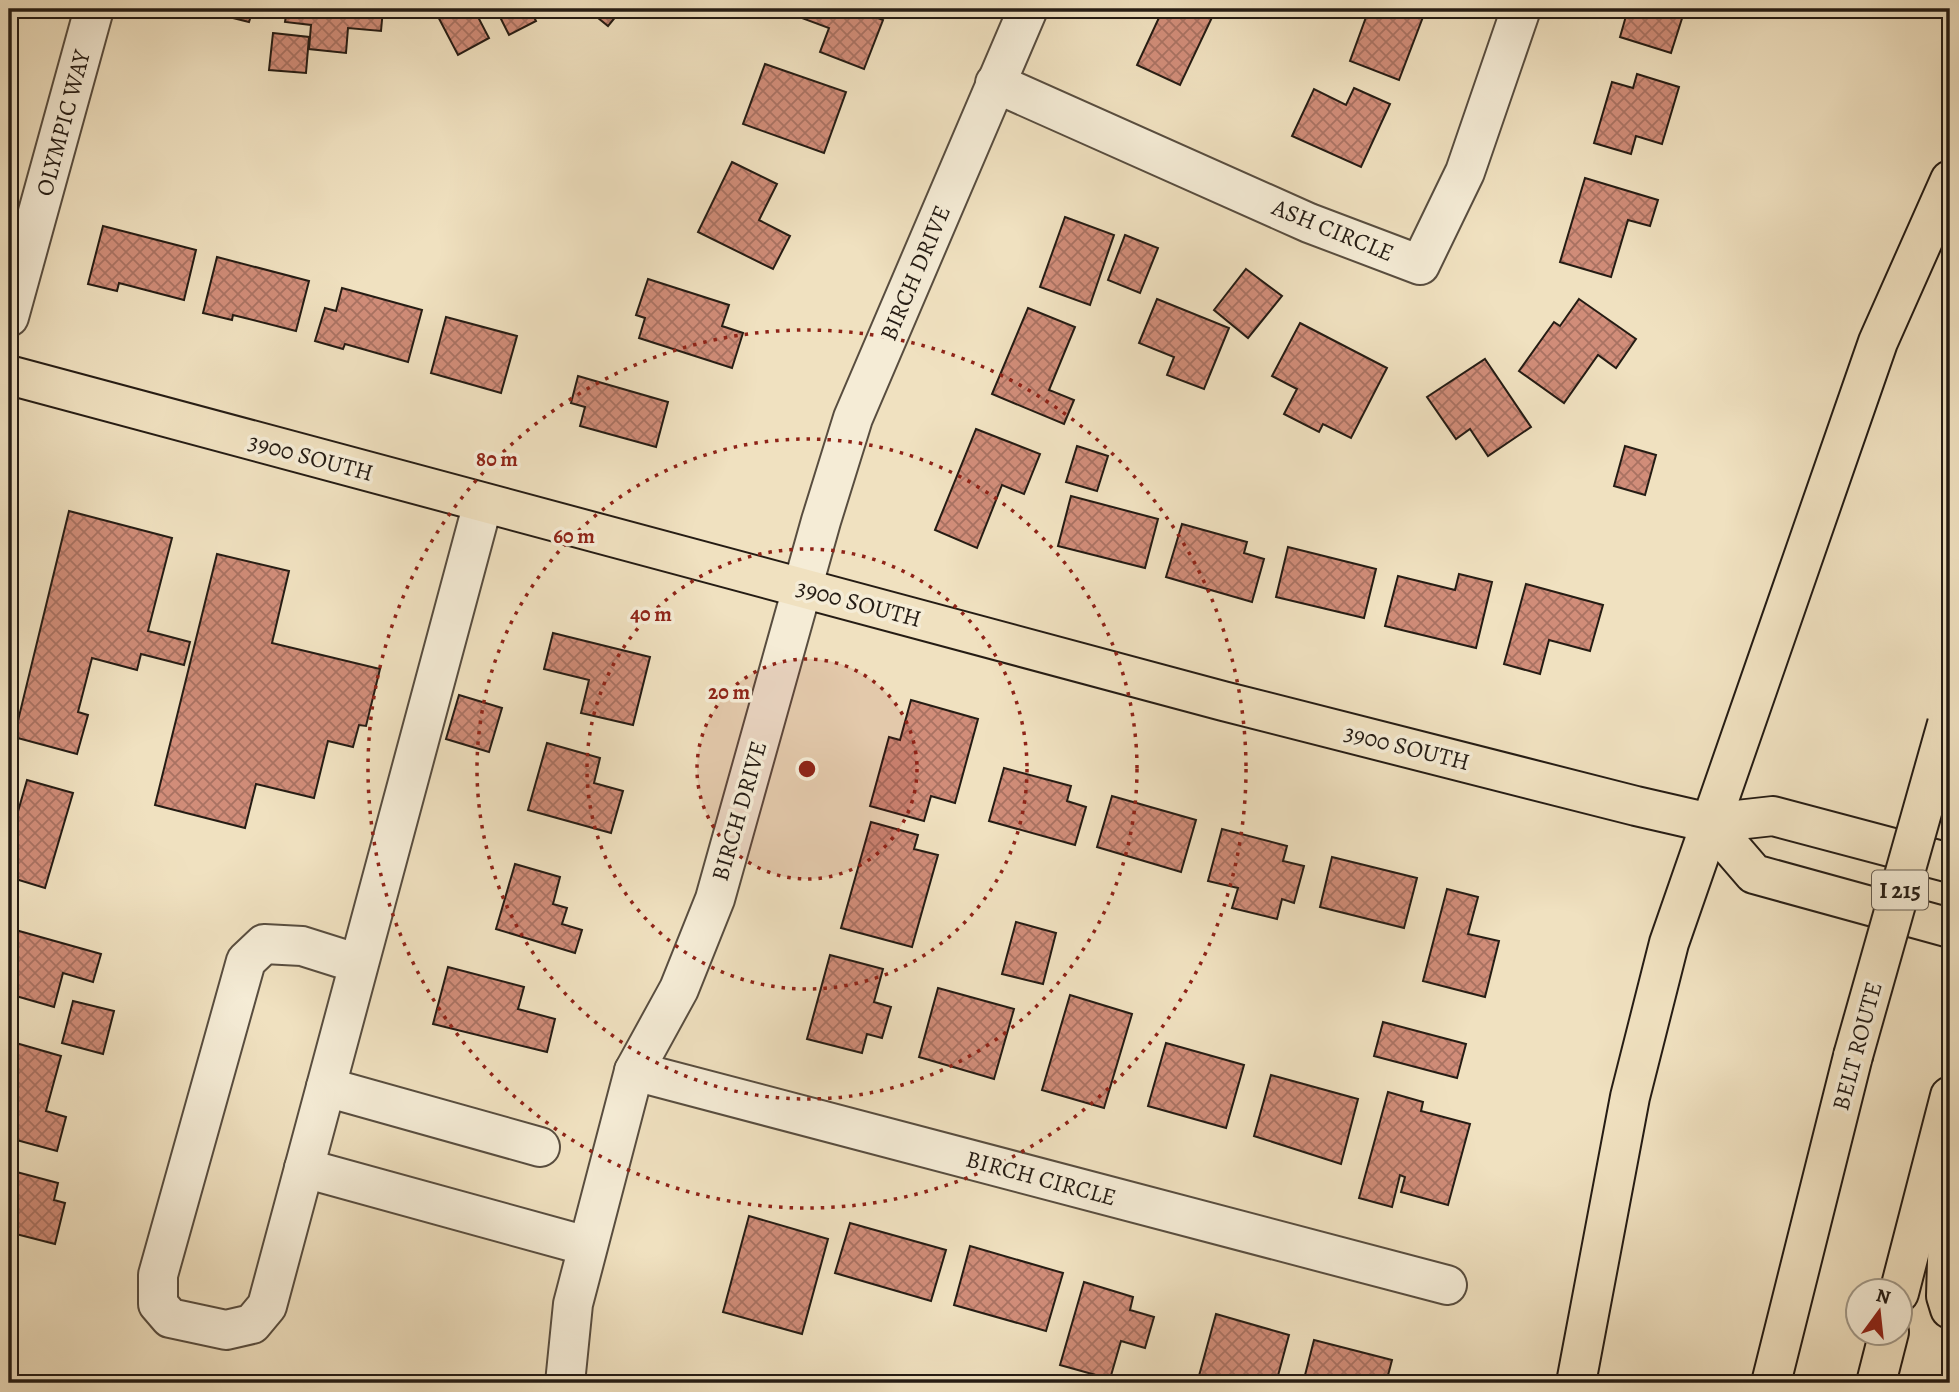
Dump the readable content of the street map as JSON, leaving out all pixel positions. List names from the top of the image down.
{
  "streets": {
    "main road": ["3900 SOUTH", "I 215", "BELT ROUTE"],
    "street": [
      "OLYMPIC WAY",
      "ASH CIRCLE",
      "BIRCH DRIVE",
      "BIRCH CIRCLE"
    ]
  },
  "crossings": [
    ["ASH CIRCLE", "BIRCH DRIVE"],
    ["BIRCH DRIVE", "3900 SOUTH"],
    ["BIRCH DRIVE", "BIRCH CIRCLE"]
  ],
  "north": "top",
  "rings": [
    "80 m",
    "60 m",
    "40 m",
    "20 m"
  ]
}
